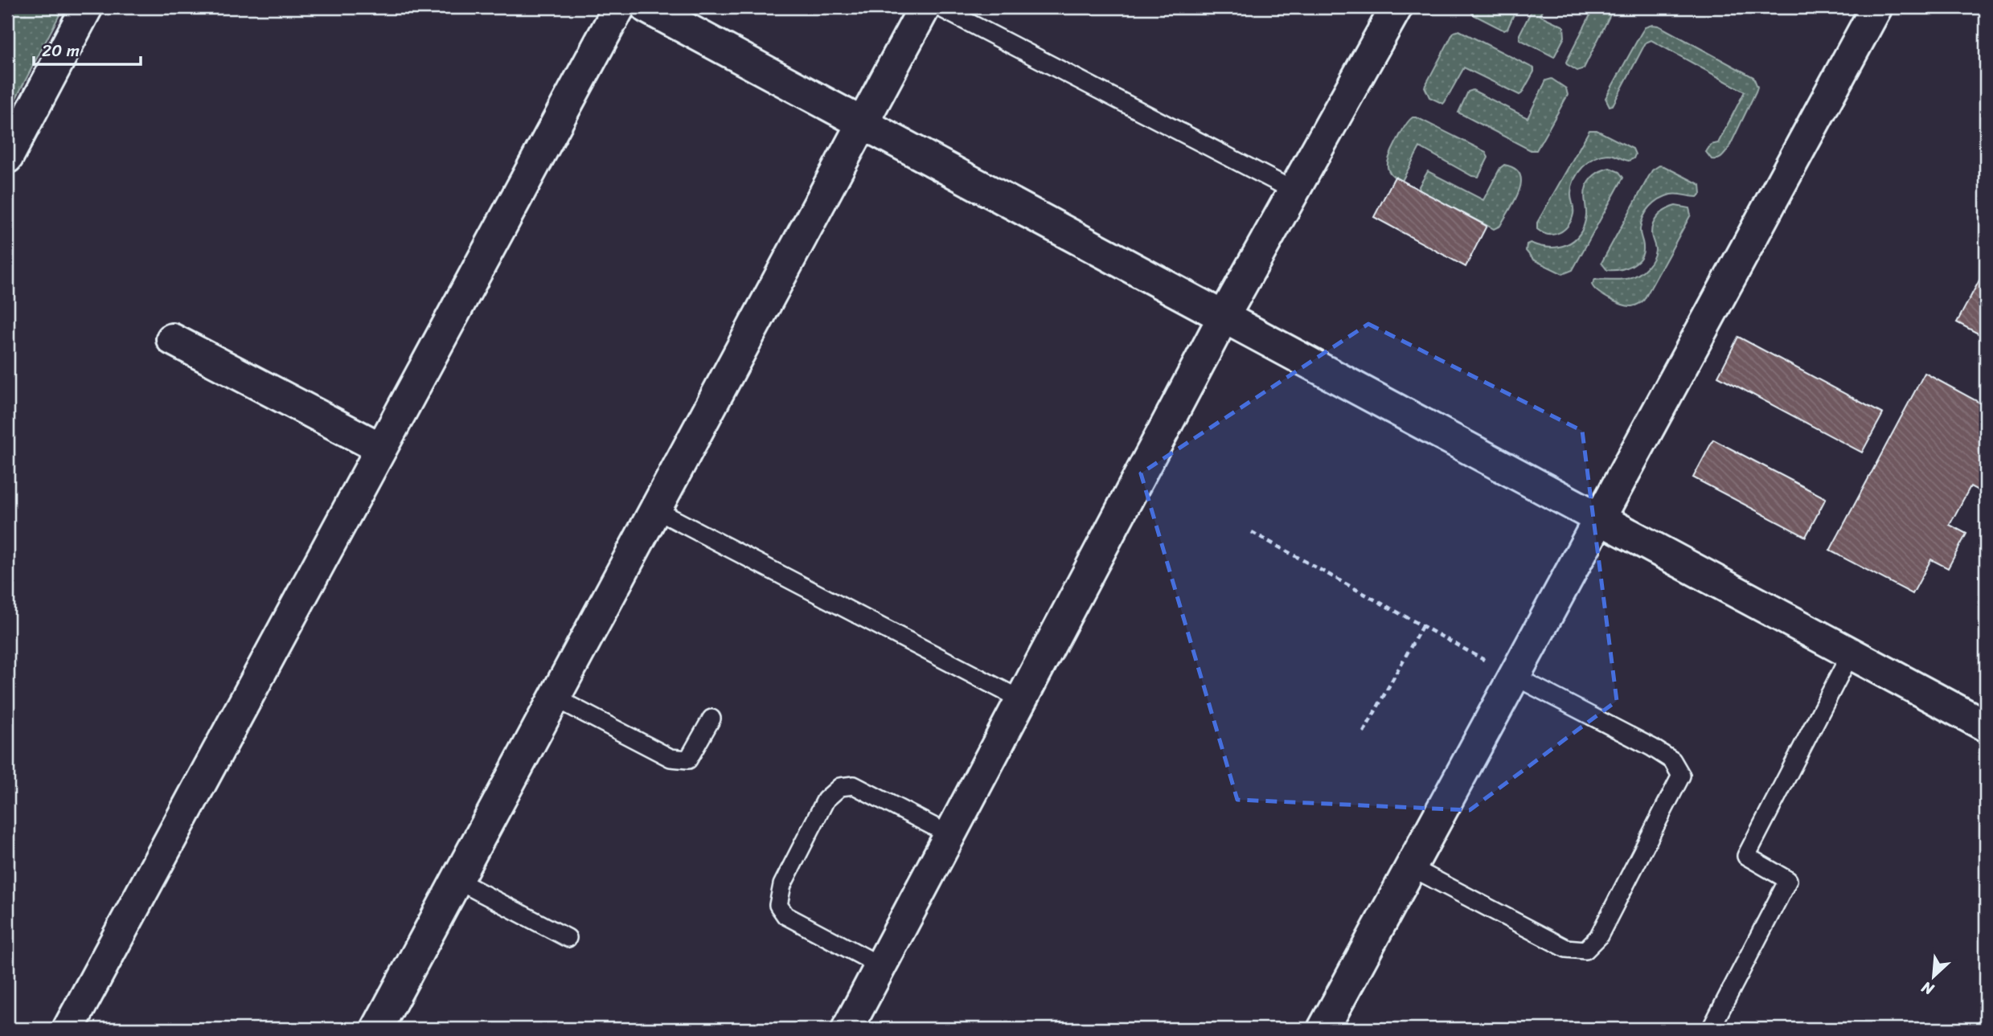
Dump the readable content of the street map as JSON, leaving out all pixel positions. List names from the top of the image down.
{
  "scale_bar": "20 m",
  "north": "bottom left"
}
